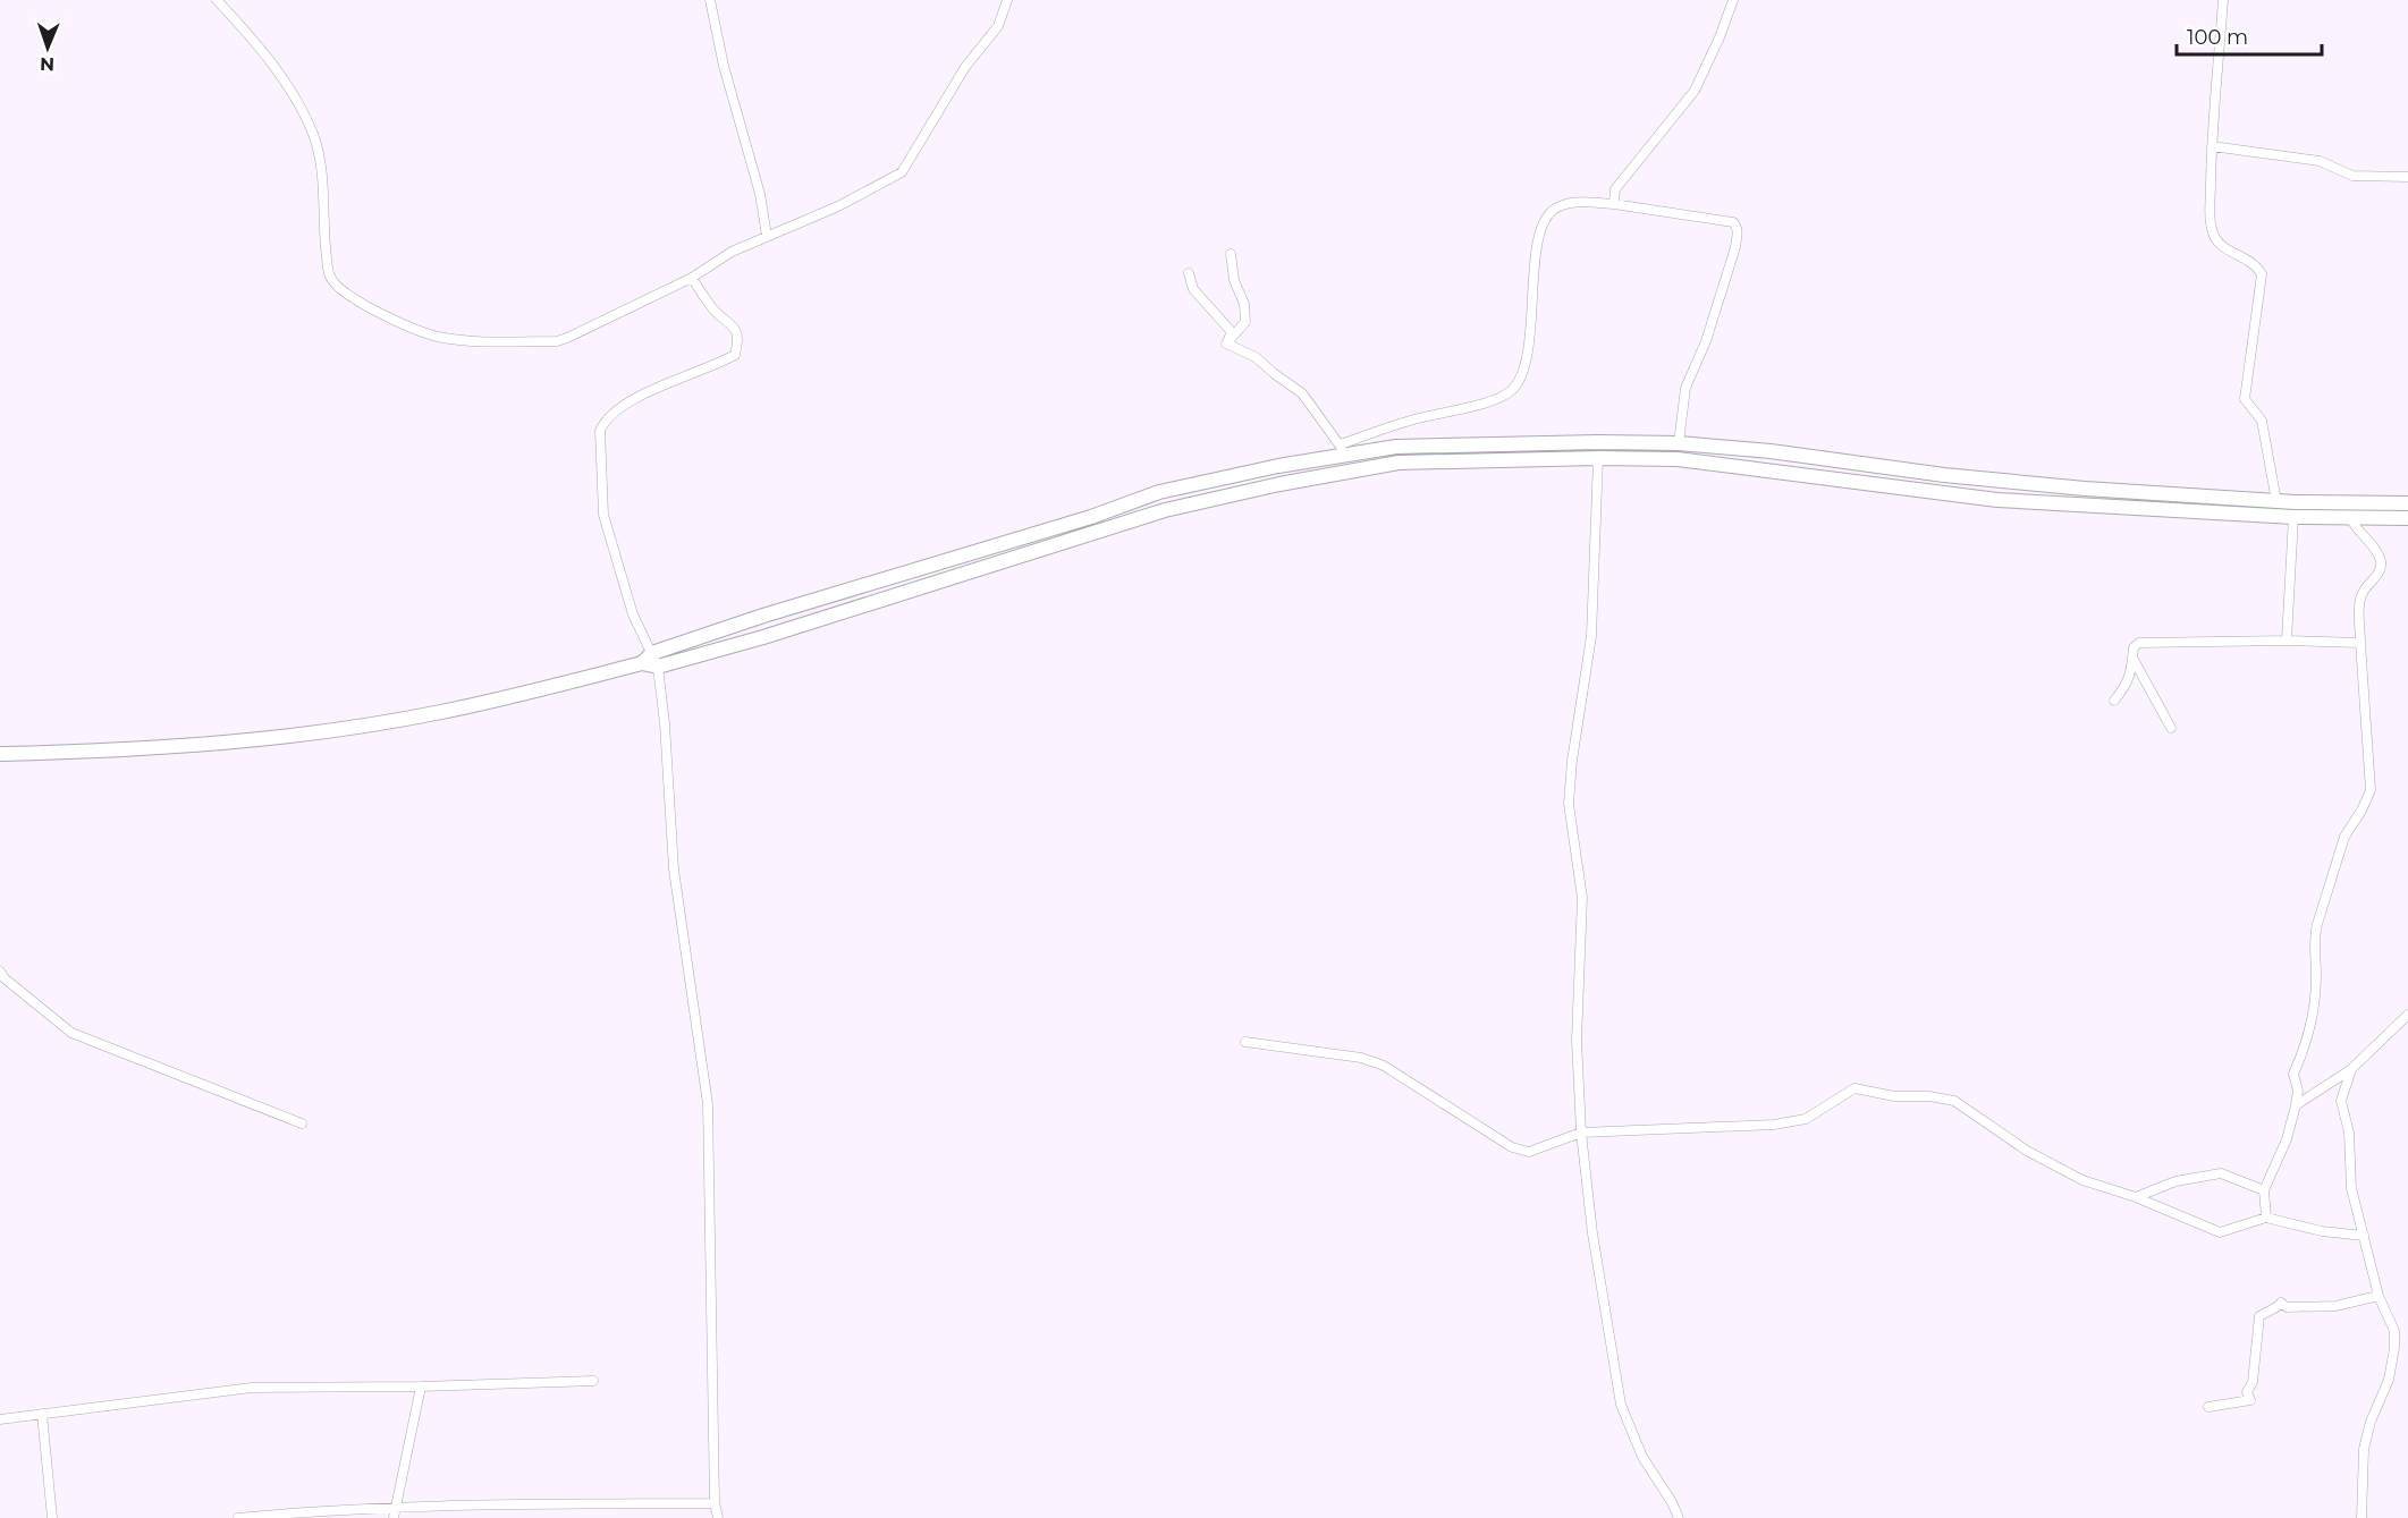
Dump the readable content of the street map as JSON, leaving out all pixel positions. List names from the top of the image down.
{
  "scale_bar": "100 m",
  "north": "bottom"
}
